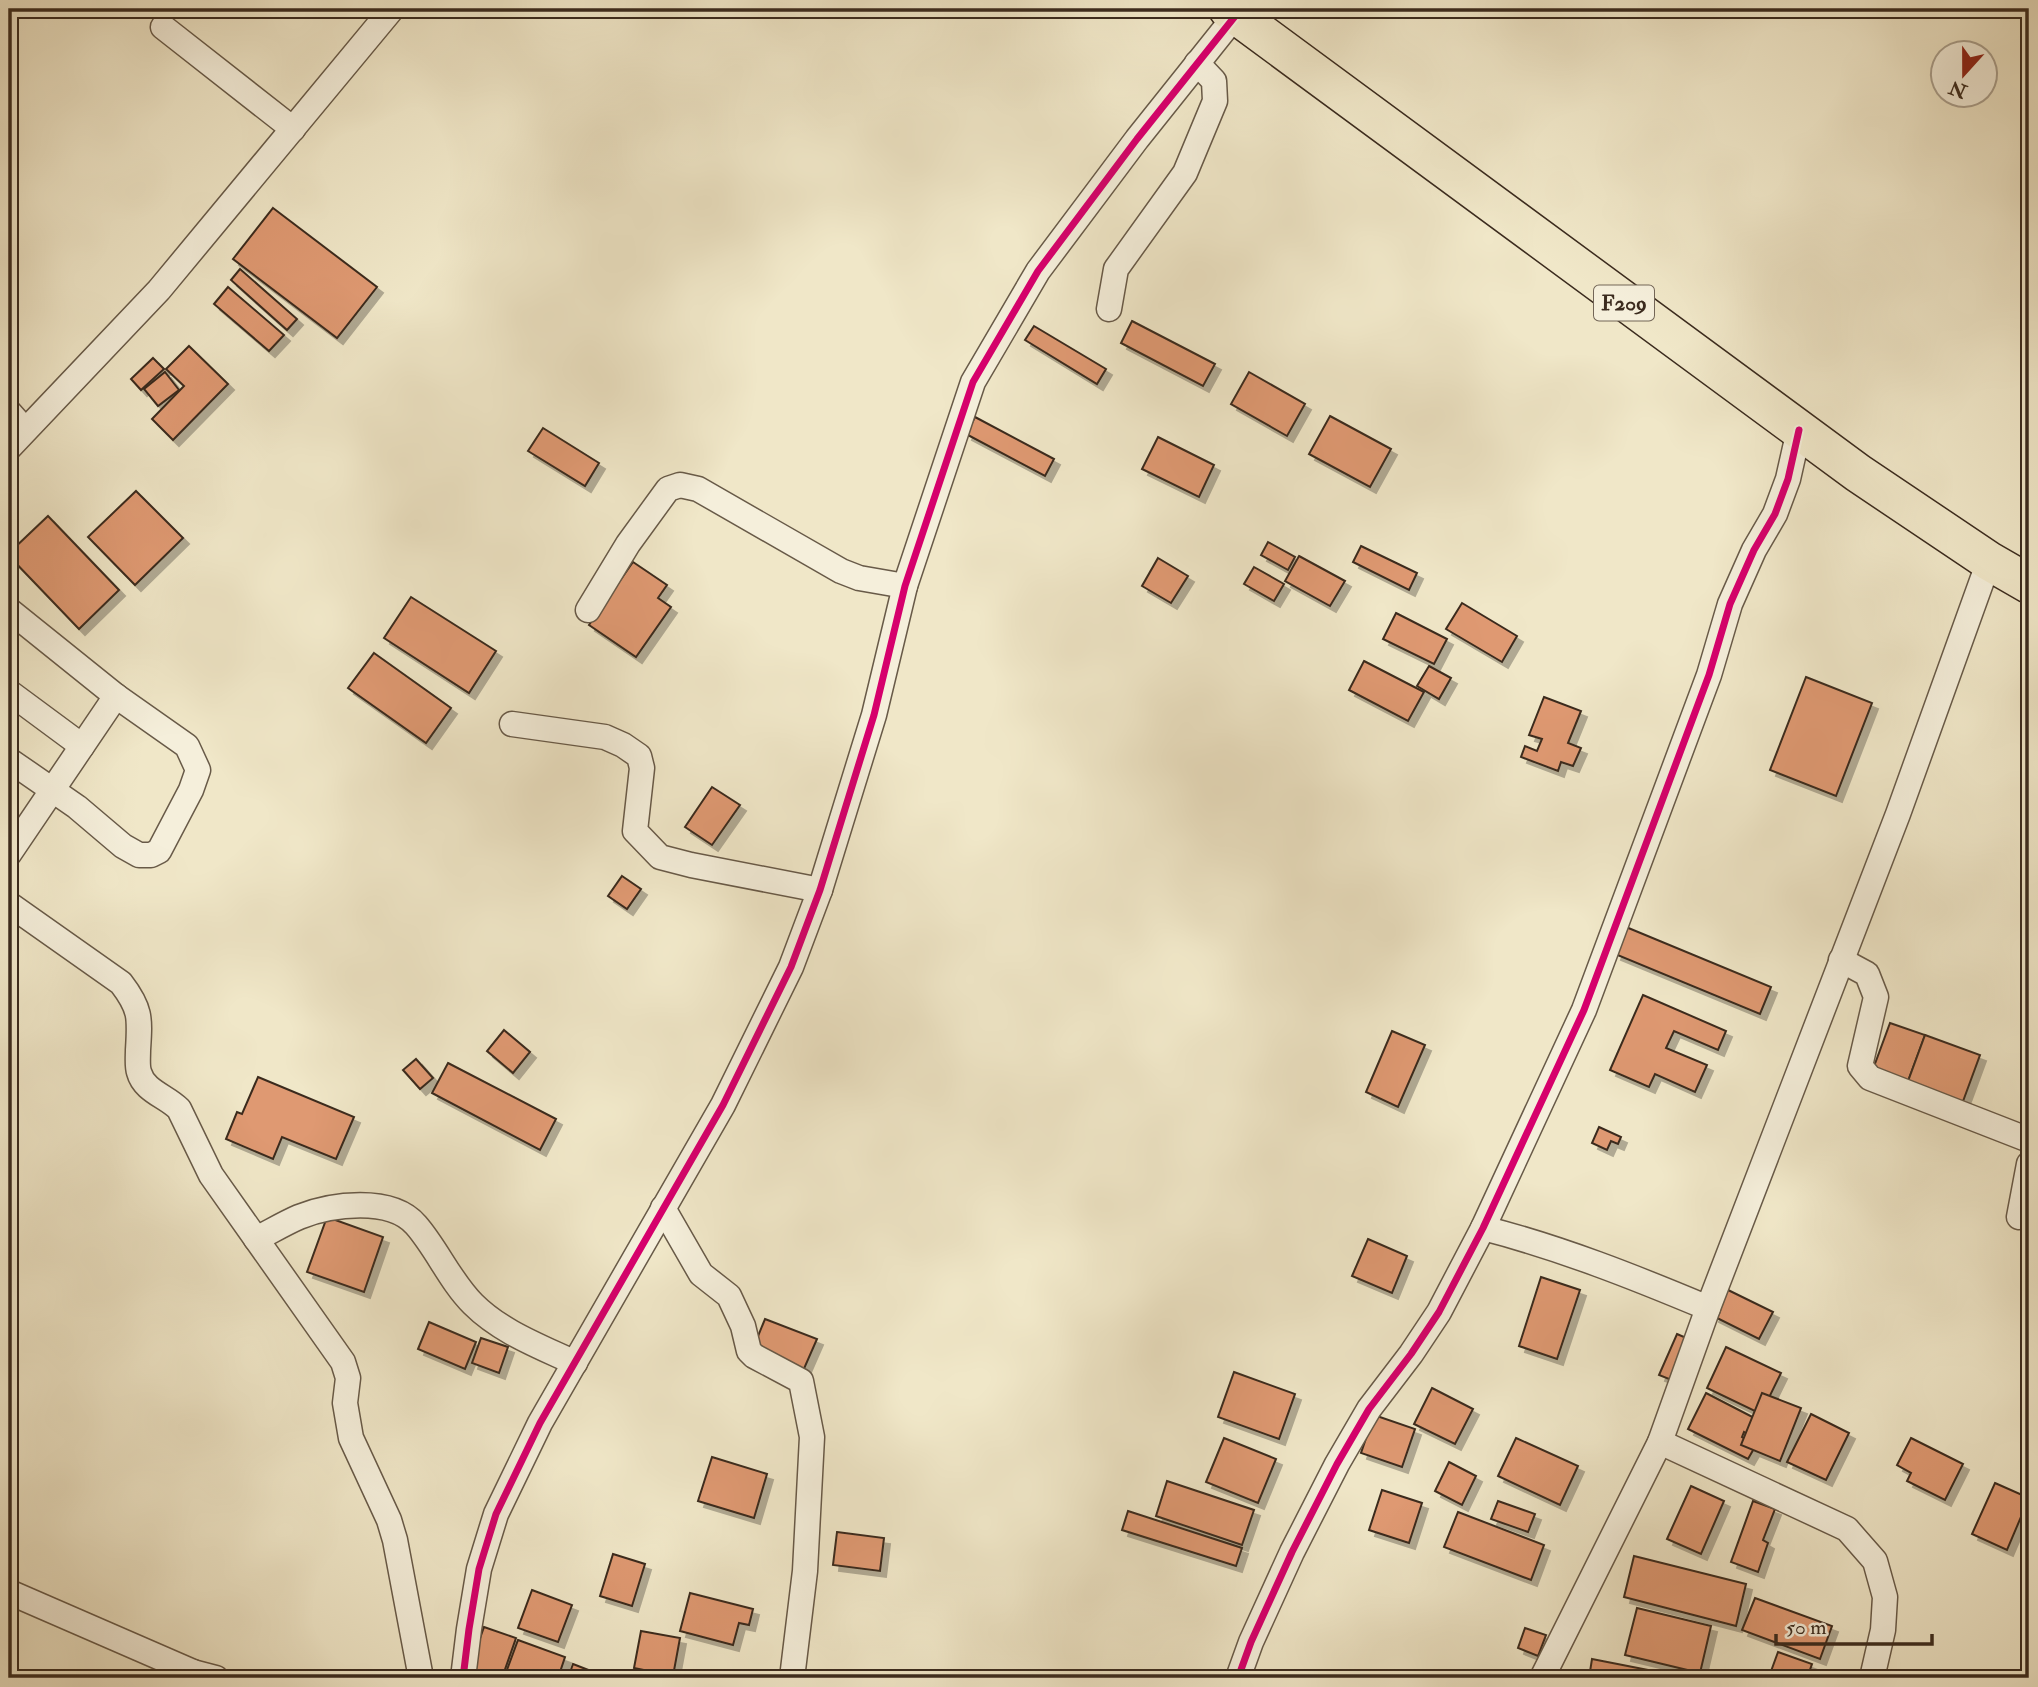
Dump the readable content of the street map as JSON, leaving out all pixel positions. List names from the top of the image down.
{
  "streets": {
    "main road": ["F209"]
  },
  "scale_bar": "50 m",
  "north": "bottom"
}
